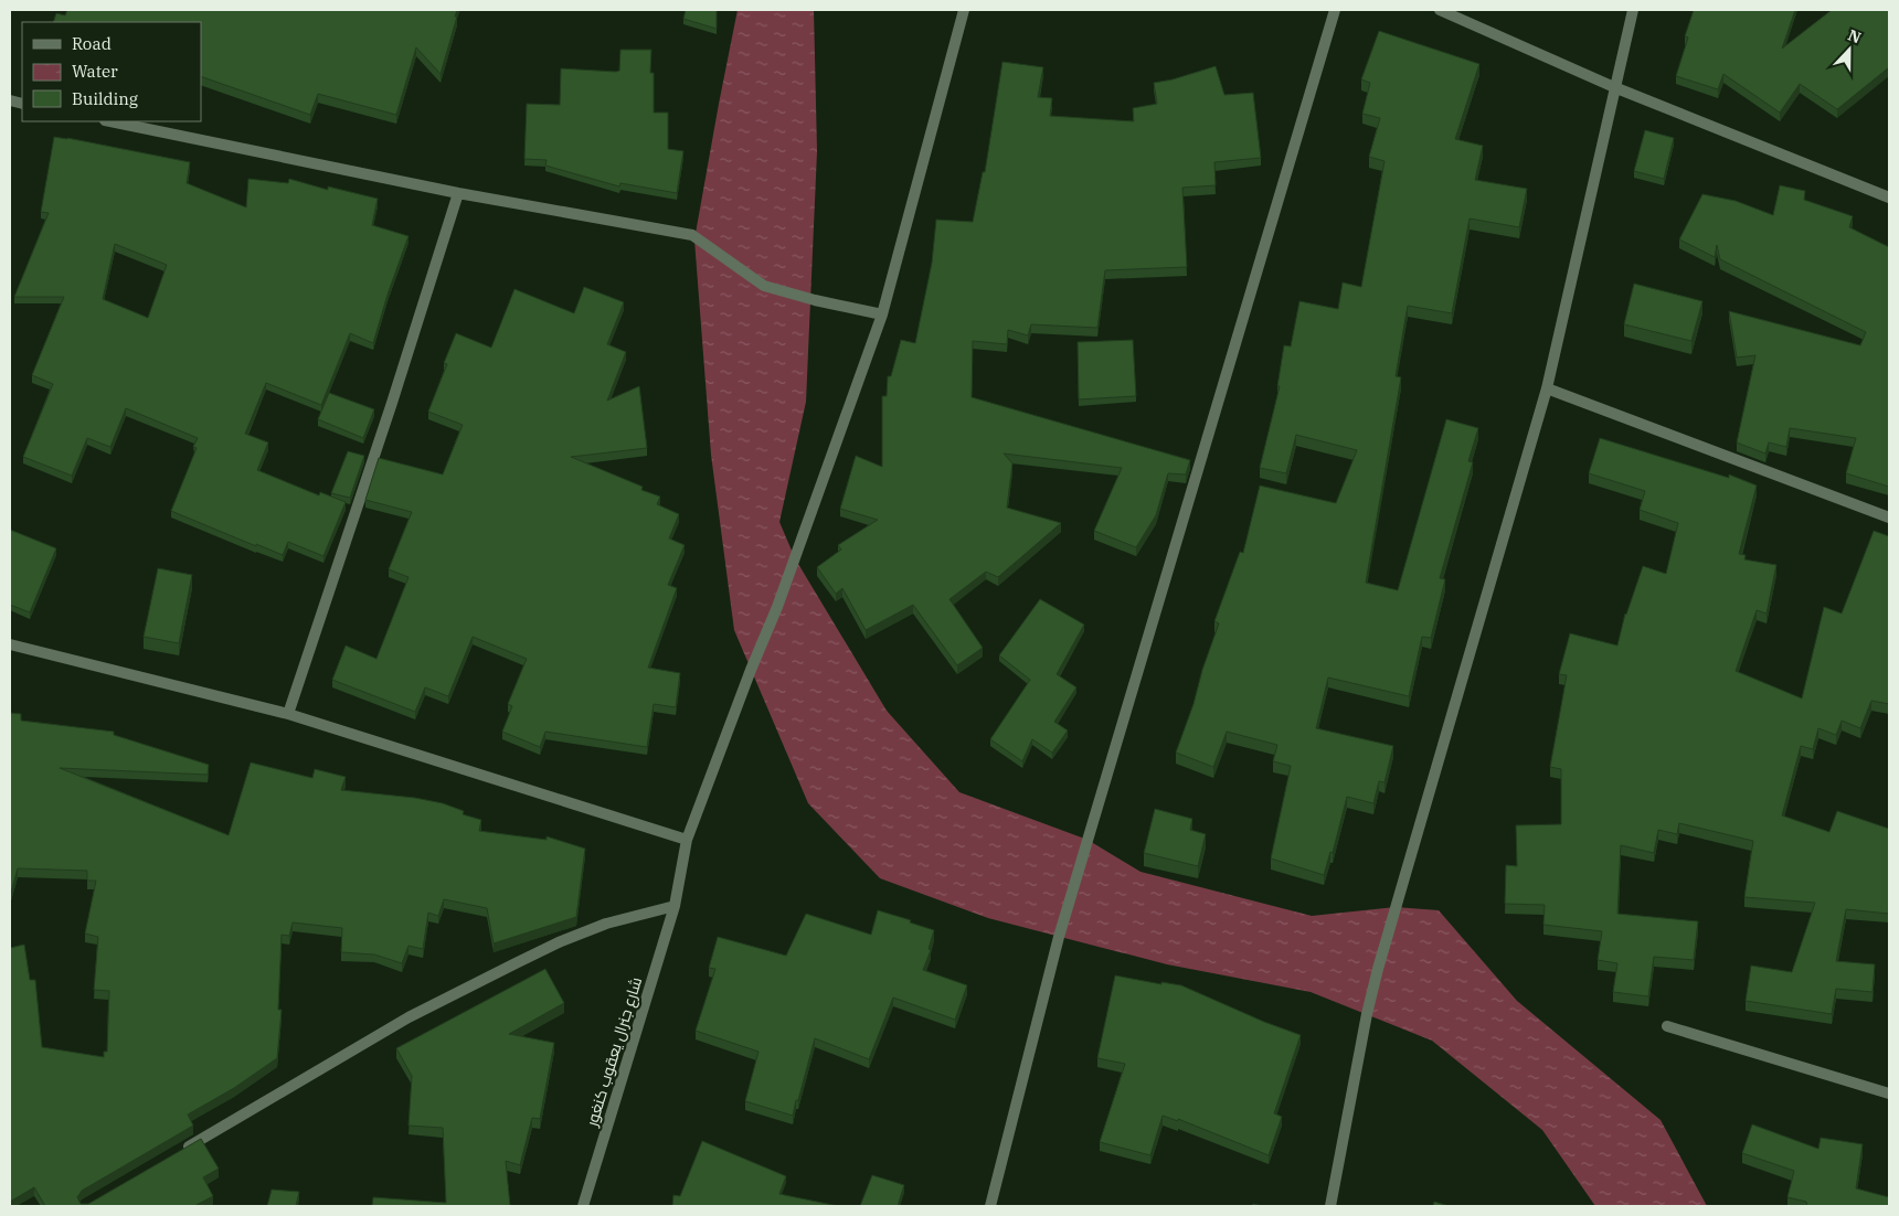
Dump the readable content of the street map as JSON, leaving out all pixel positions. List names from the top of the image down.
{
  "streets": {
    "street": ["شارع جنرال يعقوب كنغور"]
  },
  "legend": ["Road", "Water", "Building"],
  "north": "top"
}
